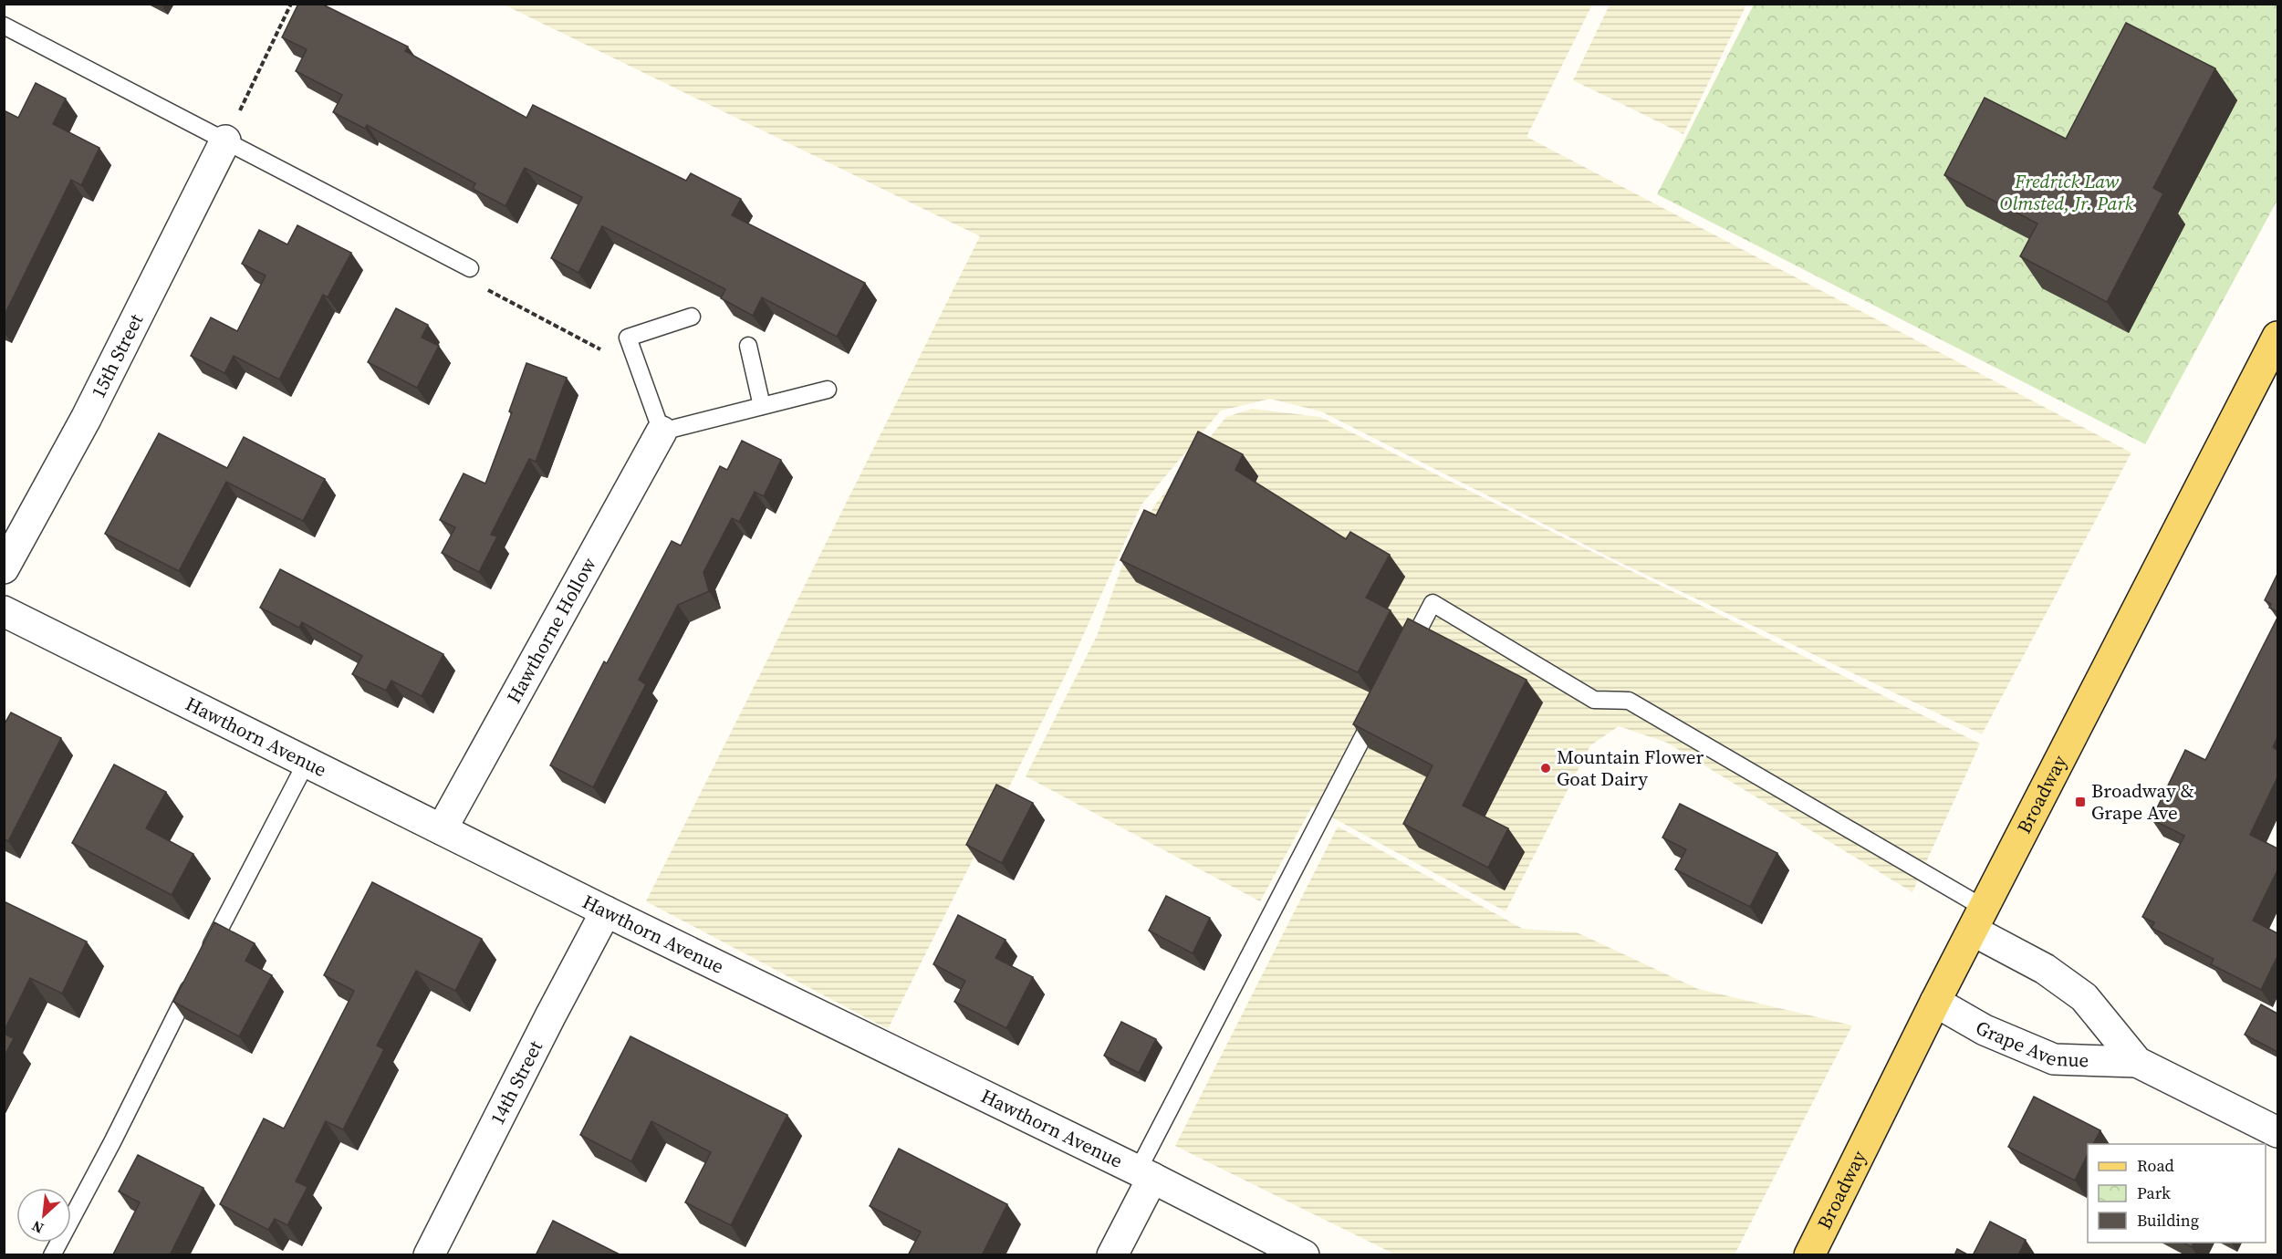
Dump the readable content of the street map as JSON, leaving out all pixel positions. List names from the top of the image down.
{
  "streets": {
    "main road": ["Broadway"],
    "street": [
      "15th Street",
      "Hawthorne Hollow",
      "Hawthorn Avenue",
      "Grape Avenue",
      "14th Street"
    ]
  },
  "crossings": [
    ["Hawthorne Hollow", "Hawthorn Avenue"],
    ["Hawthorn Avenue", "14th Street"],
    ["Broadway", "Grape Avenue"]
  ],
  "parks": ["Fredrick Law Olmsted, Jr. Park"],
  "places": {
    "other": ["Mountain Flower Goat Dairy"],
    "transit": ["Broadway & Grape Ave"]
  },
  "legend": ["Road", "Park", "Building"],
  "north": "bottom left"
}
